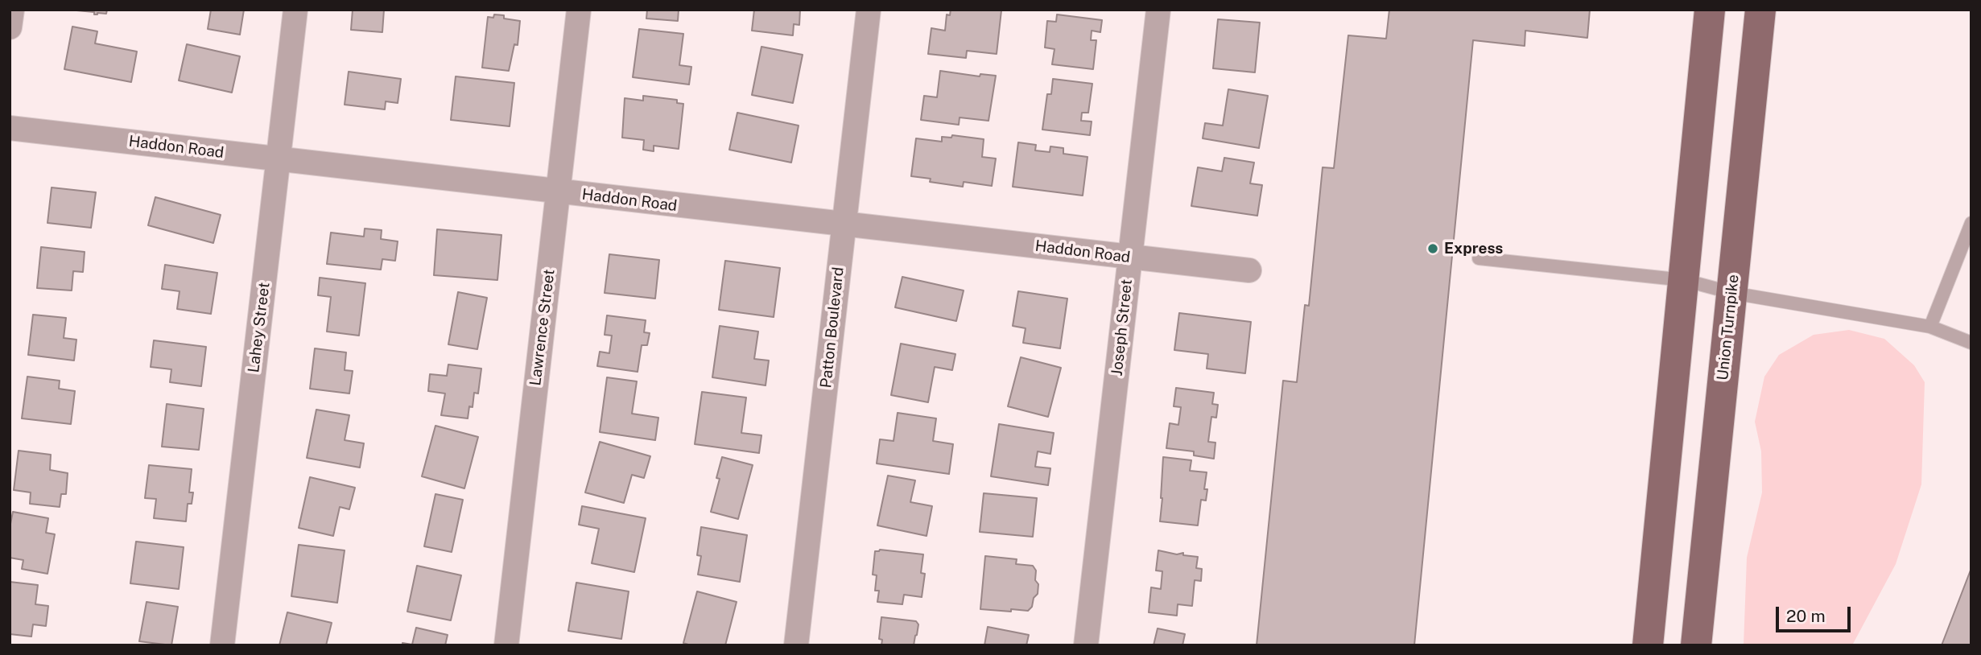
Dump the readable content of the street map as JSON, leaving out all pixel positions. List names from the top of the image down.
{
  "streets": {
    "main road": ["Union Turnpike"],
    "street": [
      "Haddon Road",
      "Lahey Street",
      "Lawrence Street",
      "Patton Boulevard",
      "Joseph Street"
    ]
  },
  "crossings": [
    ["Haddon Road", "Lahey Street"],
    ["Haddon Road", "Lawrence Street"],
    ["Haddon Road", "Patton Boulevard"],
    ["Haddon Road", "Joseph Street"]
  ],
  "places": ["Express"],
  "scale_bar": "20 m"
}
